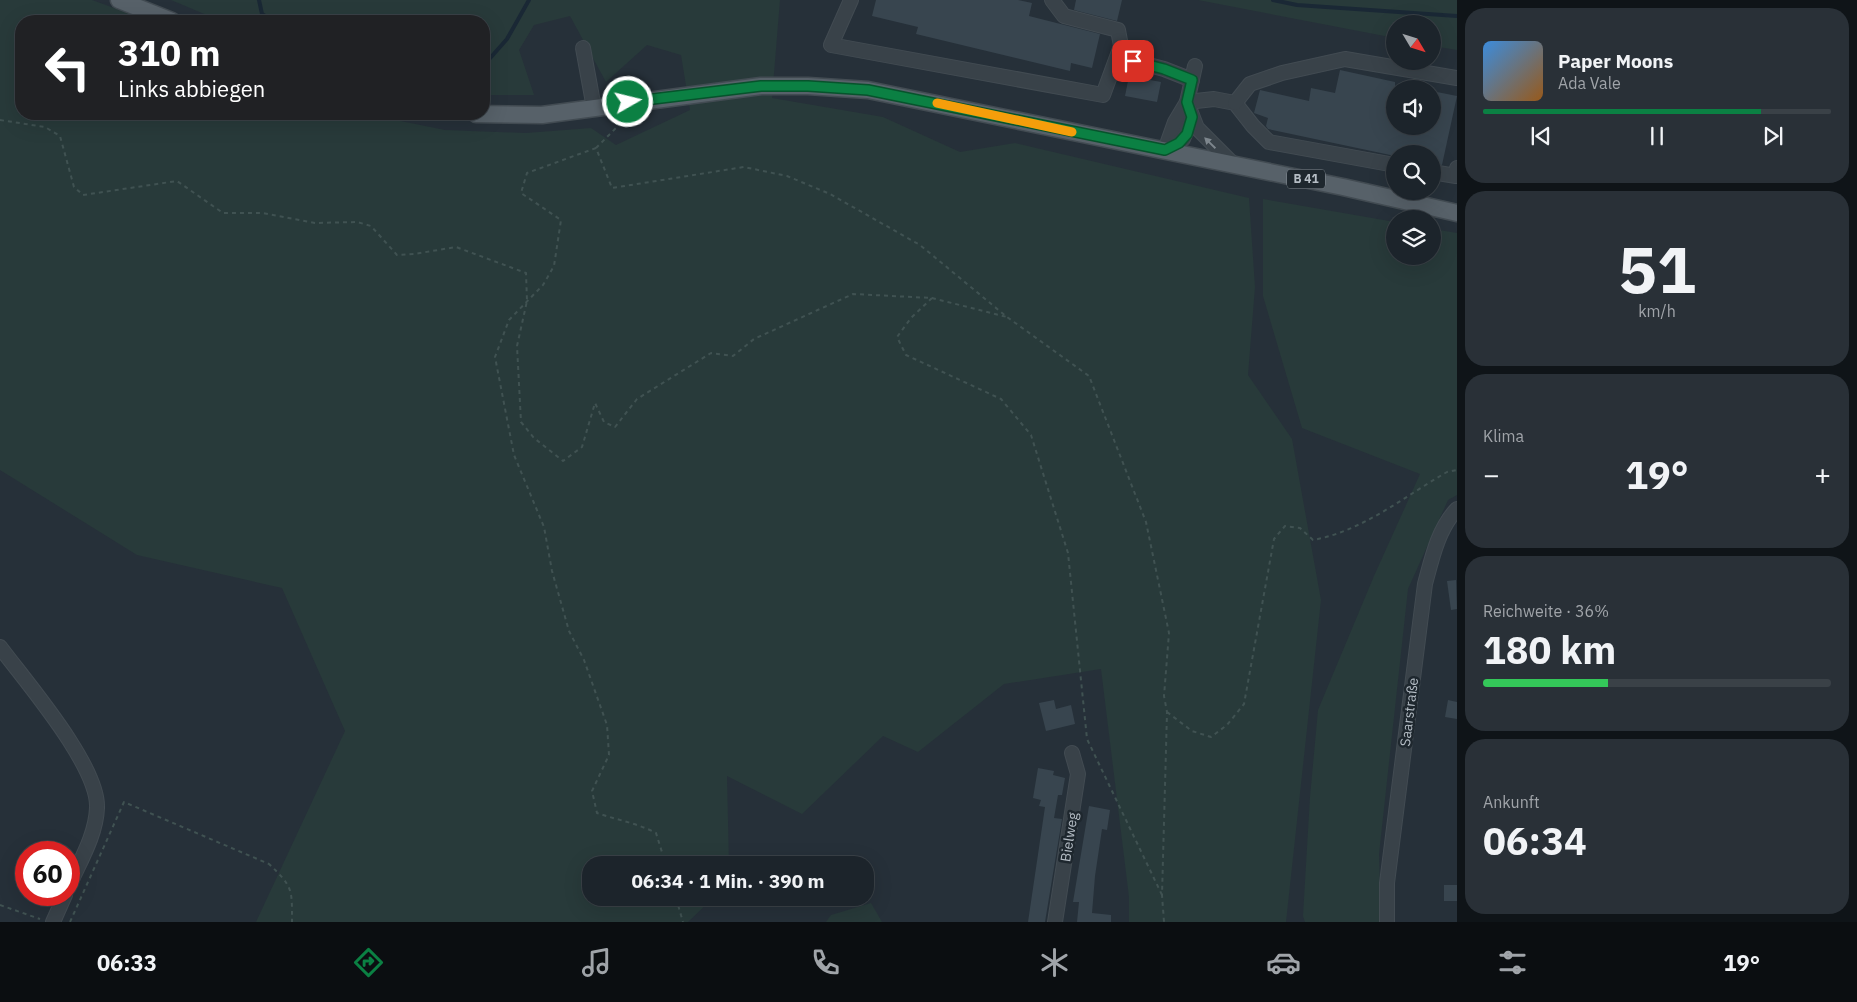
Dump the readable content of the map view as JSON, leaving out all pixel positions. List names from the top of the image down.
{
  "streets": {
    "main road": ["B 41"],
    "street": ["Saarstraße", "Bielweg"]
  },
  "north": "bottom right",
  "page": {
    "turn": ["310 m", "Links abbiegen"],
    "song": ["Paper Moons", "Ada Vale"],
    "tile": [
      ["51", "km/h"],
      "Klima",
      ["Reichweite · 36%", "180 km"],
      ["Ankunft", "06:34"]
    ],
    "heat": ["−", "19°", "+"],
    "limit": "60",
    "trip": "06:34 · 1 Min. · 390 m",
    "tabs": ["06:33", "19°"]
  }
}
